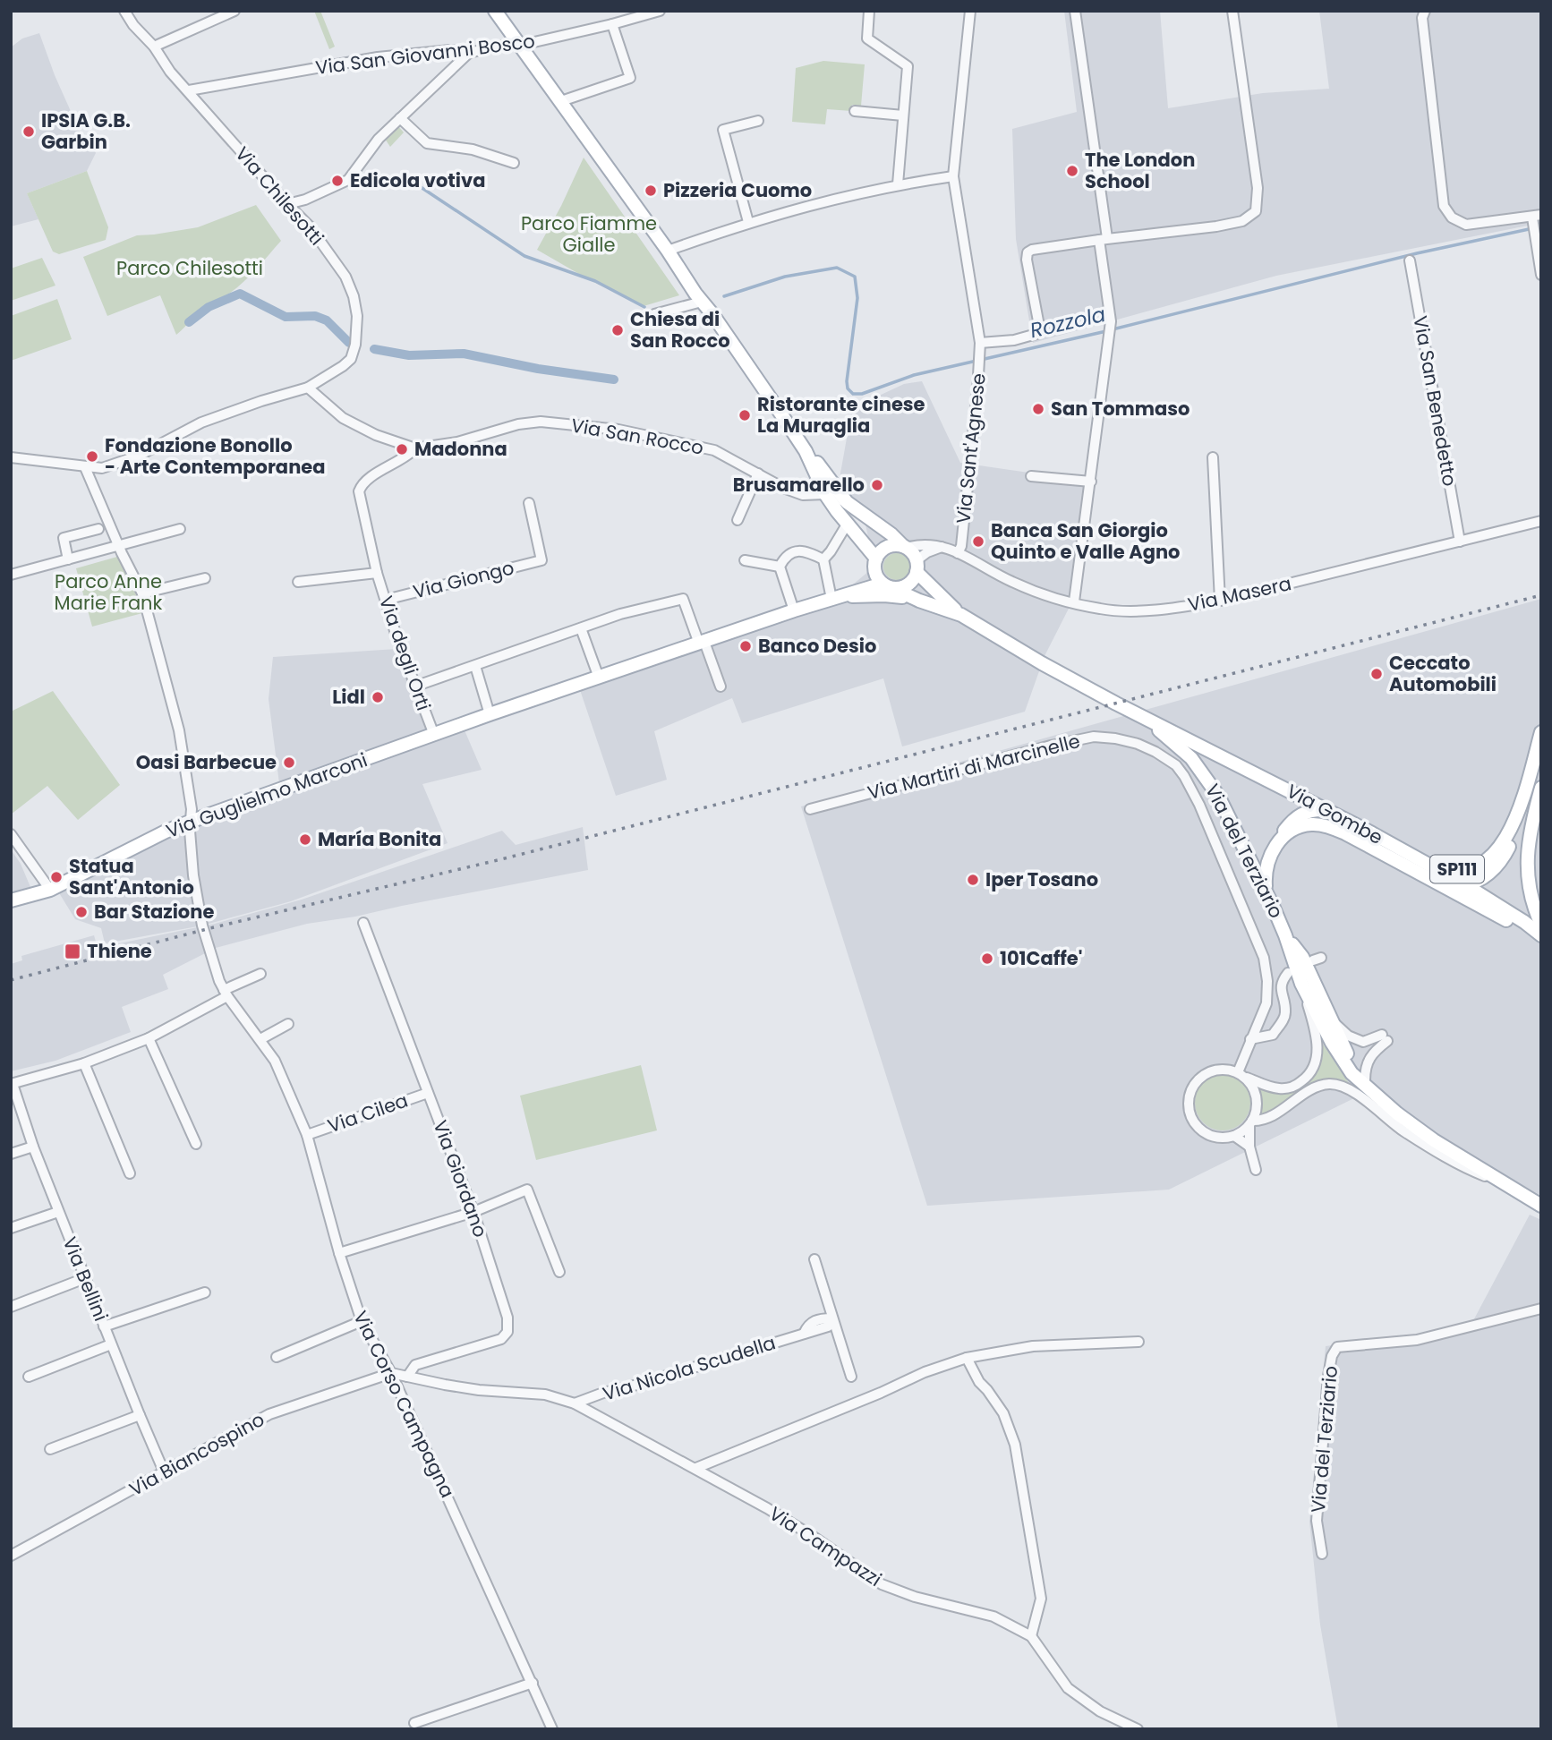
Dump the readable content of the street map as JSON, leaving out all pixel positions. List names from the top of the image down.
{
  "streets": {
    "main road": [
      "Via Guglielmo Marconi",
      "Via Gombe",
      "Via del Terziario",
      "SP111"
    ],
    "street": [
      "Via San Giovanni Bosco",
      "Via Chilesotti",
      "Via San Benedetto",
      "Via San Rocco",
      "Via Sant'Agnese",
      "Via Giongo",
      "Via Masera",
      "Via degli Orti",
      "Via Martiri di Marcinelle",
      "Via Cilea",
      "Via Giordano",
      "Via Bellini",
      "Via Nicola Scudella",
      "Via Corso Campagna",
      "Via Biancospino",
      "Via Campazzi"
    ]
  },
  "crossings": [
    ["Via San Giovanni Bosco", "Via Chilesotti"],
    ["Via Chilesotti", "Via San Rocco"],
    ["Via Chilesotti", "Via Corso Campagna"],
    ["Via San Benedetto", "Via Masera"],
    ["Via San Rocco", "Via degli Orti"],
    ["Via Sant'Agnese", "Via Masera"],
    ["Via Giongo", "Via degli Orti"],
    ["Via Masera", "Via Guglielmo Marconi"],
    ["Via degli Orti", "Via Guglielmo Marconi"],
    ["Via Martiri di Marcinelle", "Via del Terziario"],
    ["Via Guglielmo Marconi", "Via Gombe"],
    ["Via Guglielmo Marconi", "Via Corso Campagna"],
    ["Via Gombe", "Via del Terziario"],
    ["Via Gombe", "SP111"],
    ["Via Cilea", "Via Giordano"],
    ["Via Cilea", "Via Corso Campagna"],
    ["Via Giordano", "Via Campazzi"],
    ["Via Bellini", "Via Biancospino"],
    ["Via Nicola Scudella", "Via Campazzi"],
    ["Via Corso Campagna", "Via Biancospino"],
    ["Via Corso Campagna", "Via Campazzi"],
    ["Via Biancospino", "Via Campazzi"]
  ],
  "water": ["Rozzola"],
  "parks": ["Parco Fiamme Gialle", "Parco Chilesotti", "Parco Anne Marie Frank"],
  "places": {
    "other": [
      "IPSIA G.B. Garbin",
      "The London School",
      "Edicola votiva",
      "Pizzeria Cuomo",
      "Chiesa di San Rocco",
      "San Tommaso",
      "Ristorante cinese La Muraglia",
      "Madonna",
      "Fondazione Bonollo - Arte Contemporanea",
      "Brusamarello",
      "Banca San Giorgio Quinto e Valle Agno",
      "Banco Desio",
      "Ceccato Automobili",
      "Lidl",
      "Oasi Barbecue",
      "María Bonita",
      "Statua Sant'Antonio",
      "Iper Tosano",
      "Bar Stazione",
      "101Caffe'"
    ],
    "transit": ["Thiene"]
  }
}
